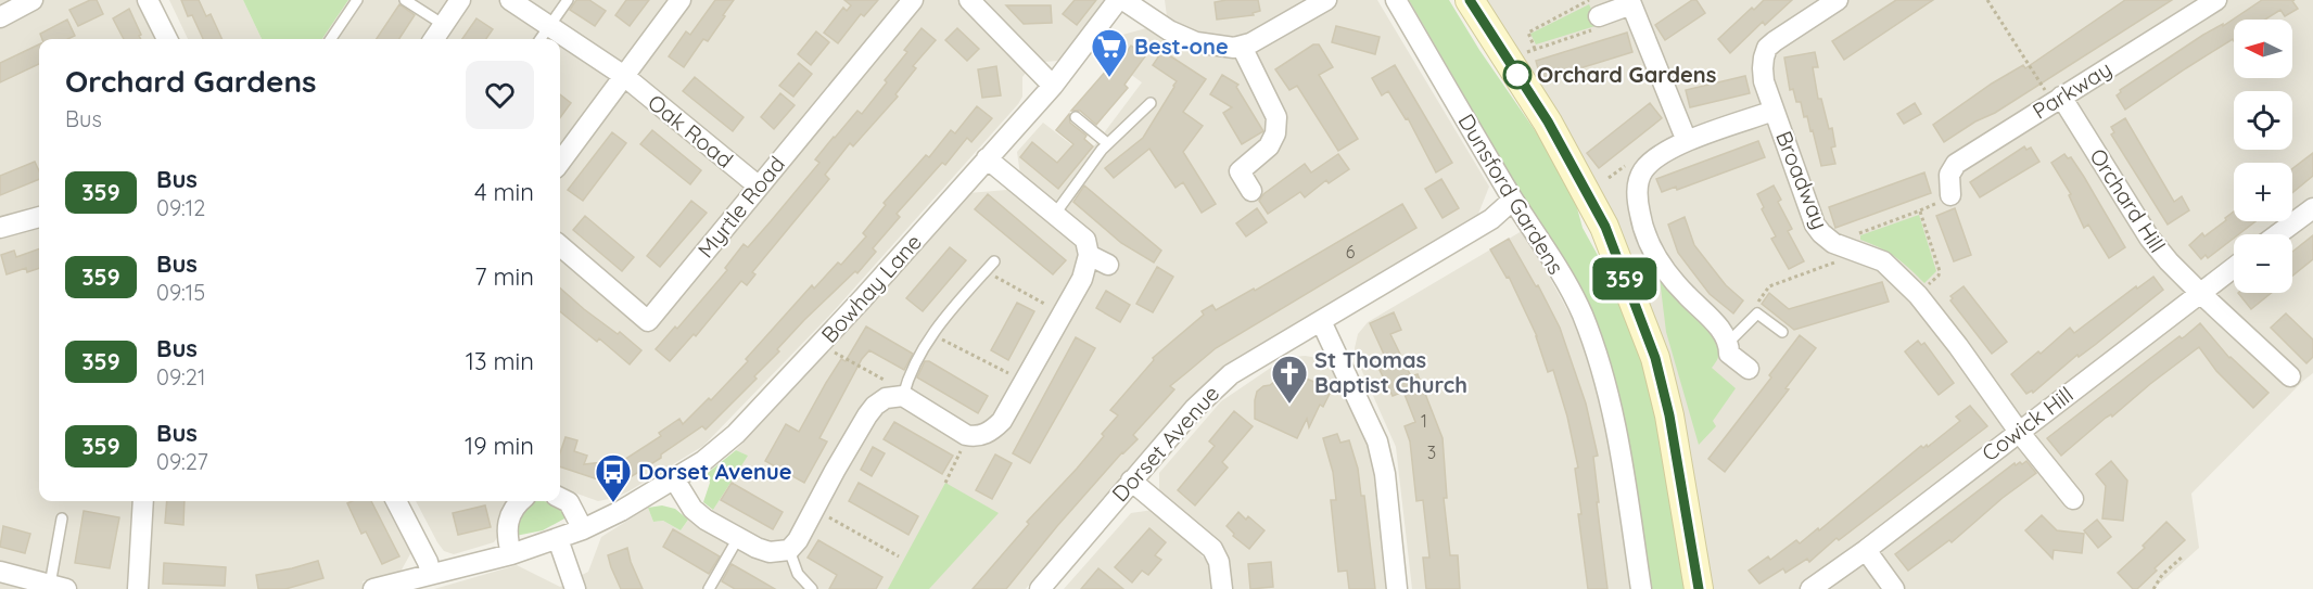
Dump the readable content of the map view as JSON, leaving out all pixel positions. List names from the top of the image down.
{
  "streets": {
    "street": [
      "Parkway",
      "Oak Road",
      "Broadway",
      "Dunsford Gardens",
      "Orchard Hill",
      "Myrtle Road",
      "Bowhay Lane",
      "Cowick Hill",
      "Dorset Avenue"
    ]
  },
  "crossings": [
    ["Parkway", "Orchard Hill"],
    ["Oak Road", "Myrtle Road"],
    ["Broadway", "Cowick Hill"],
    ["Dunsford Gardens", "Dorset Avenue"],
    ["Orchard Hill", "Cowick Hill"]
  ],
  "places": {
    "other": ["Orchard Gardens"],
    "supermarket": ["Best-one"],
    "church": ["St Thomas Baptist Church"],
    "bus stop": ["Dorset Avenue"]
  },
  "lines": ["bus line 359"],
  "house_numbers": ["6", "1", "3"],
  "north": "left",
  "page": {
    "on_map": "359",
    "map_buttons": ["+", "−"],
    "heading": ["Orchard Gardens", "Bus"],
    "list": [
      {
        "mark": "359",
        "name": "Bus",
        "note": "09:12",
        "value": "4 min"
      },
      {
        "mark": "359",
        "name": "Bus",
        "note": "09:15",
        "value": "7 min"
      },
      {
        "mark": "359",
        "name": "Bus",
        "note": "09:21",
        "value": "13 min"
      },
      {
        "mark": "359",
        "name": "Bus",
        "note": "09:27",
        "value": "19 min"
      }
    ]
  }
}
